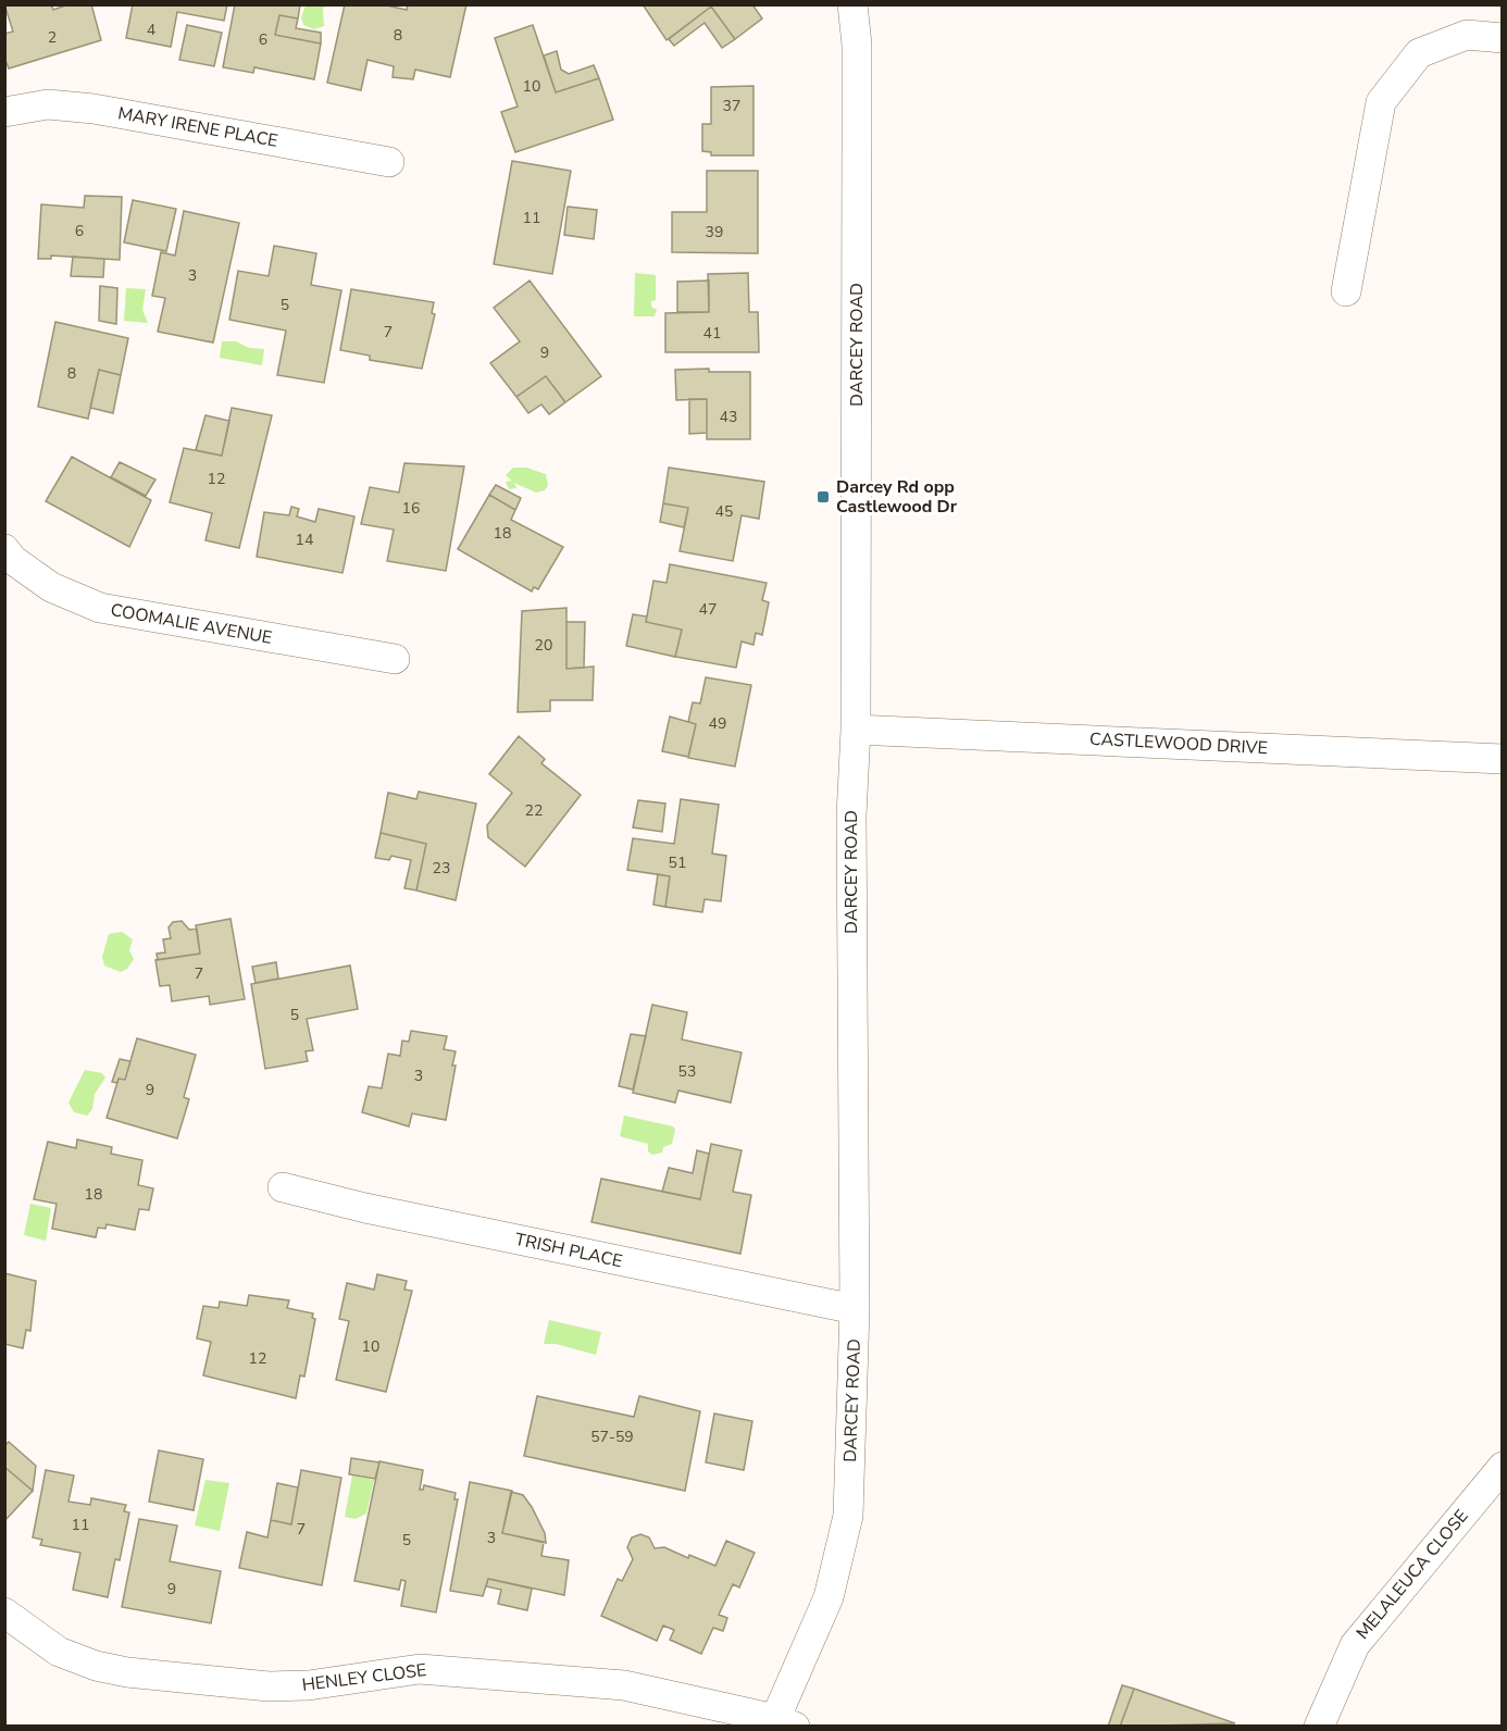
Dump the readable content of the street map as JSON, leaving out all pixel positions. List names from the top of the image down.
{
  "streets": {
    "street": [
      "MARY IRENE PLACE",
      "DARCEY ROAD",
      "COOMALIE AVENUE",
      "CASTLEWOOD DRIVE",
      "TRISH PLACE",
      "MELALEUCA CLOSE",
      "HENLEY CLOSE"
    ]
  },
  "crossings": [
    ["DARCEY ROAD", "CASTLEWOOD DRIVE"],
    ["DARCEY ROAD", "TRISH PLACE"],
    ["DARCEY ROAD", "HENLEY CLOSE"]
  ],
  "places": {
    "transit": ["Darcey Rd opp Castlewood Dr"]
  },
  "house_numbers": [
    "4",
    "8",
    "2",
    "6",
    "10",
    "37",
    "11",
    "6",
    "39",
    "3",
    "5",
    "7",
    "41",
    "9",
    "8",
    "43",
    "12",
    "16",
    "45",
    "18",
    "14",
    "47",
    "20",
    "49",
    "22",
    "51",
    "23",
    "7",
    "5",
    "53",
    "3",
    "9",
    "18",
    "10",
    "12",
    "57-59",
    "11",
    "7",
    "3",
    "5",
    "9"
  ]
}
